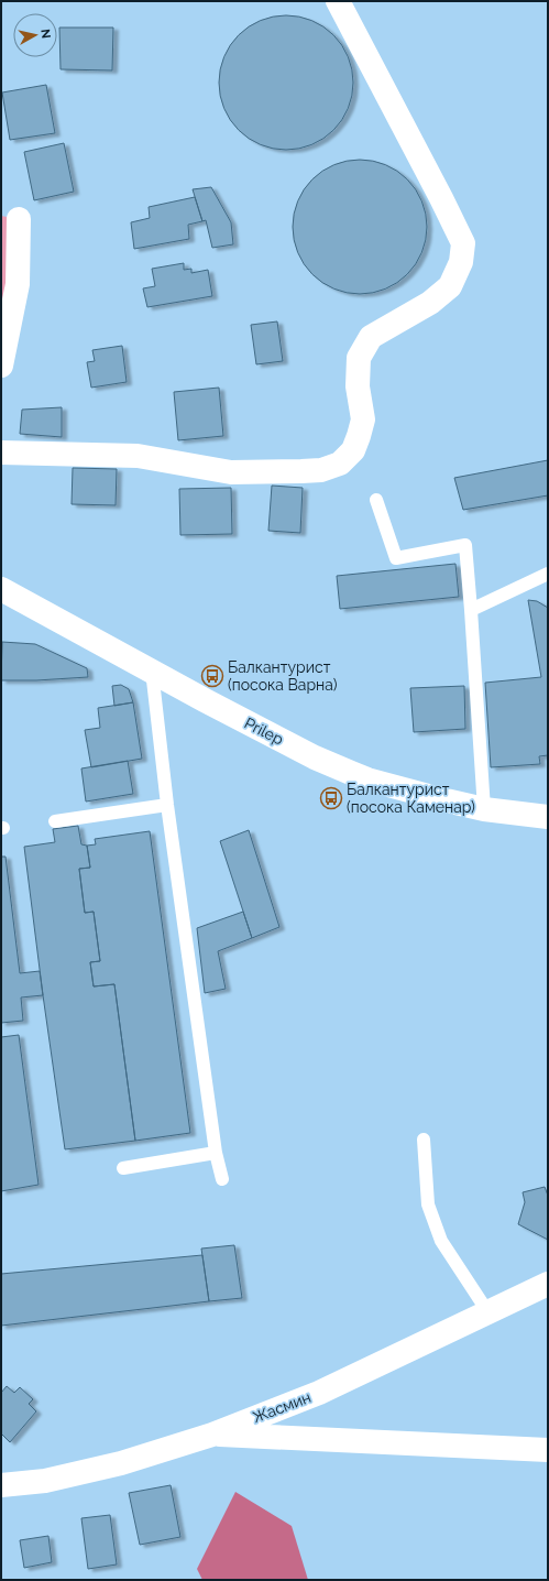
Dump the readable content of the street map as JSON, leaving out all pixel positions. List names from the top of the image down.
{
  "streets": {
    "street": ["Prilep", "Жасмин"]
  },
  "places": {
    "bus stop": ["Балкантурист (посока Варна)", "Балкантурист (посока Каменар)"]
  },
  "north": "right"
}
